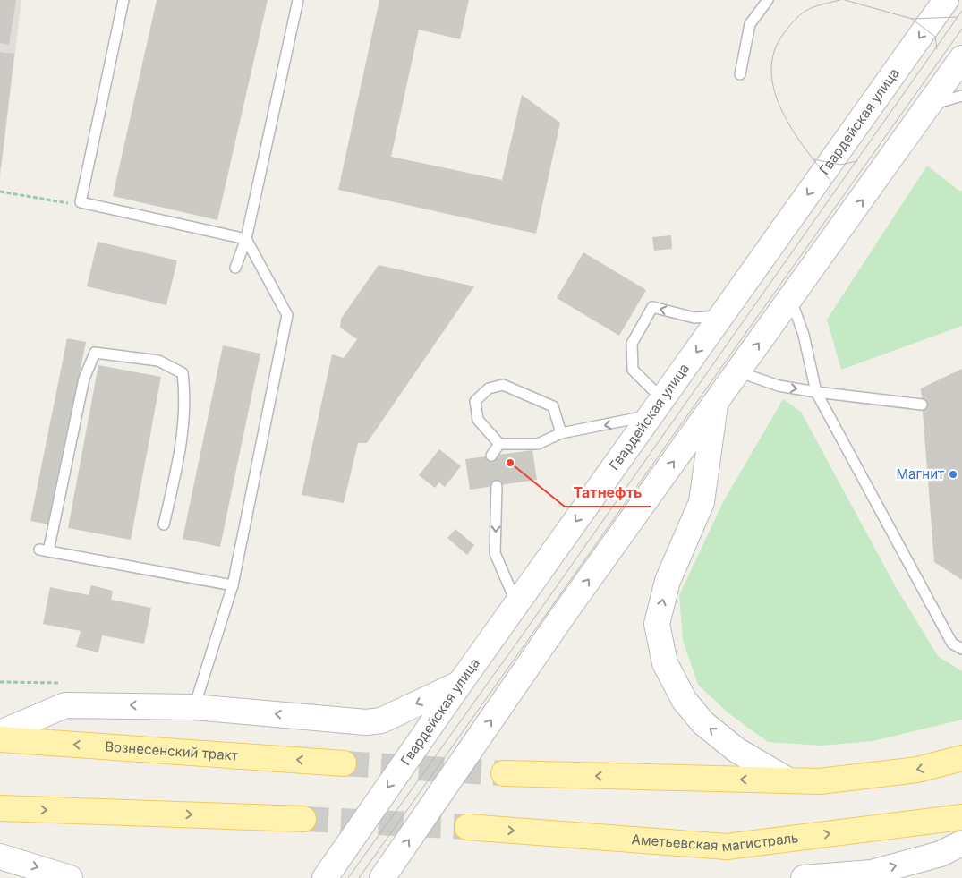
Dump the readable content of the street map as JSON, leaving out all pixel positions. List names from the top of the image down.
{
  "streets": {
    "main road": ["Гвардейская улица", "Вознесенский тракт", "Аметьевская магистраль"]
  },
  "places": ["Татнефть", "Магнит"]
}
